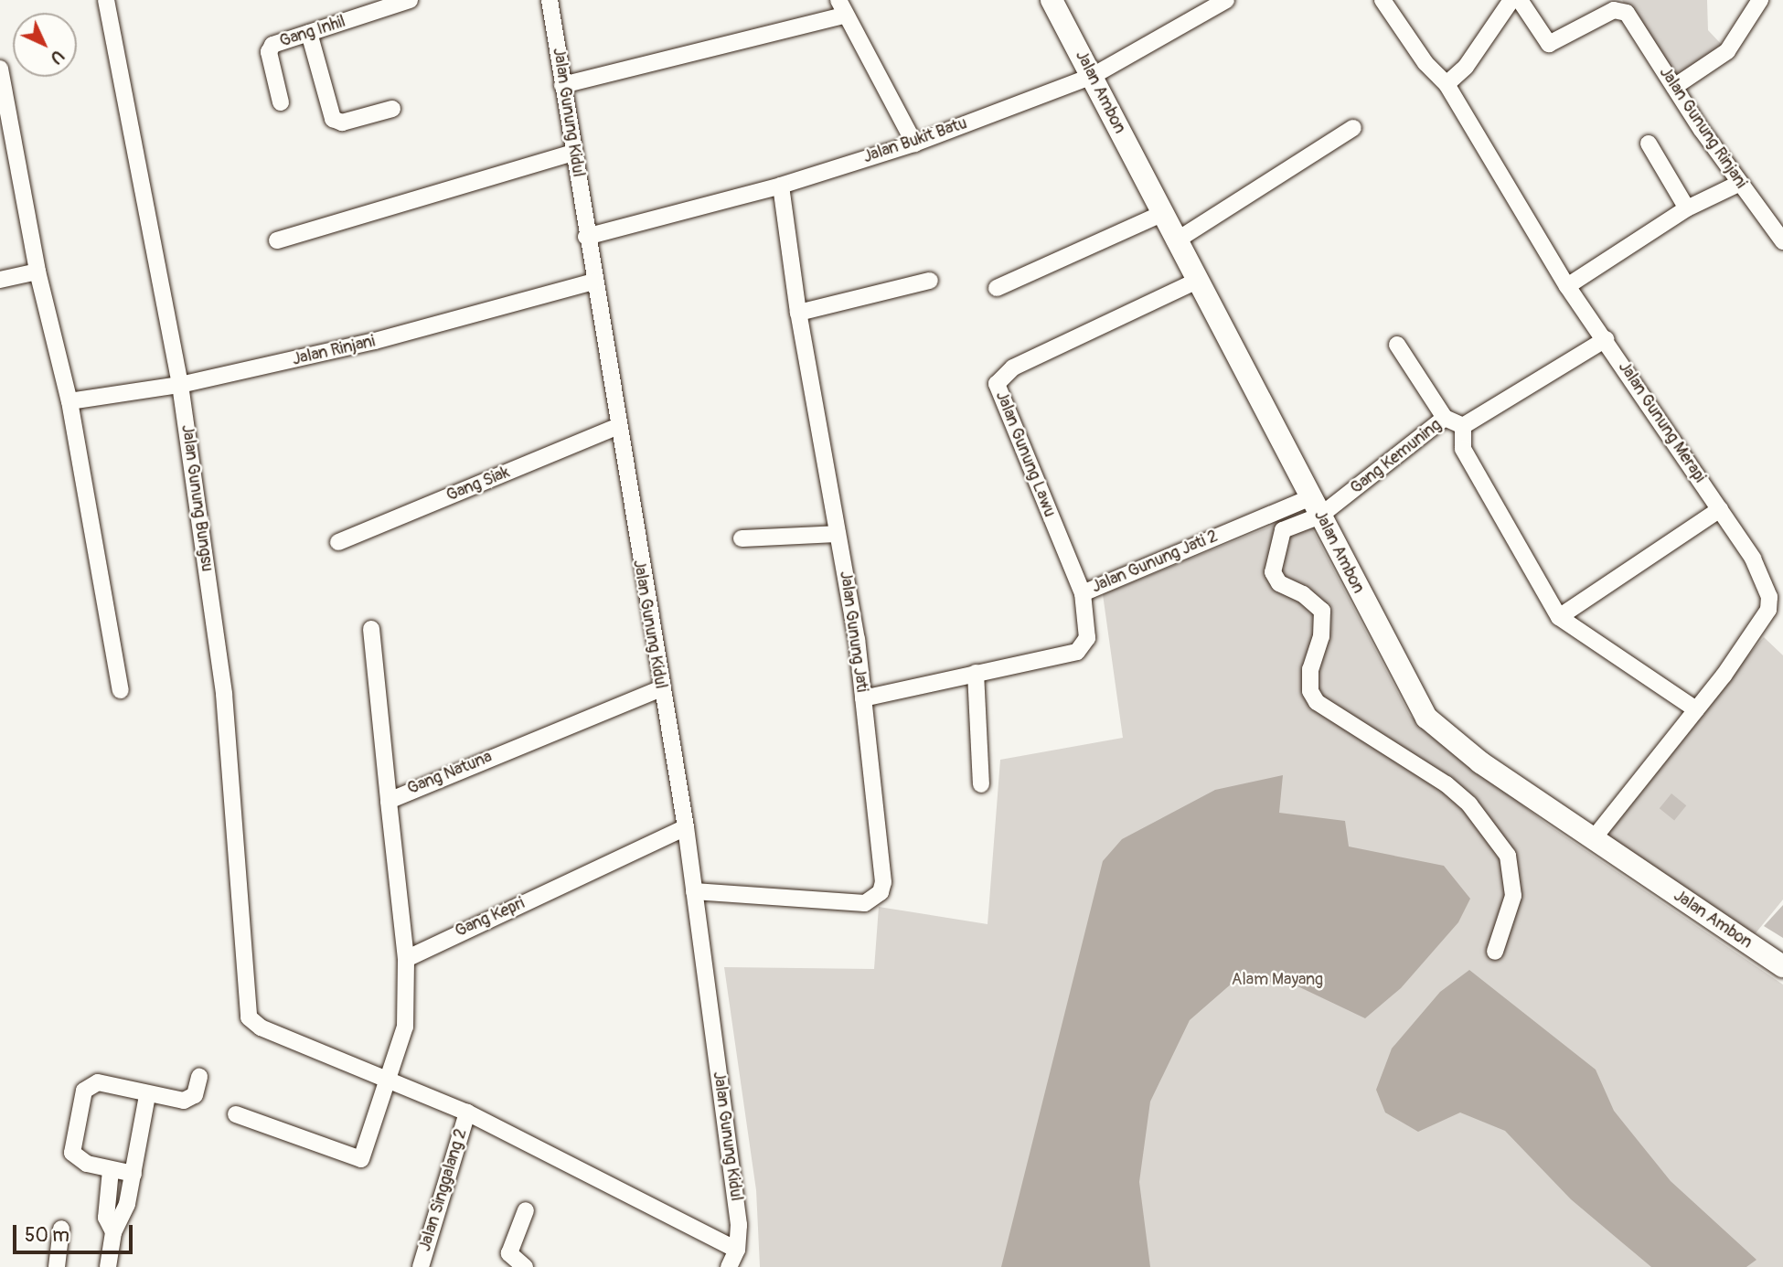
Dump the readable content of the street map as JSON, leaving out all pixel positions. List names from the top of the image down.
{
  "streets": {
    "street": [
      "Gang Inhil",
      "Jalan Ambon",
      "Jalan Gunung Kidul",
      "Jalan Gunung Rinjani",
      "Jalan Bukit Batu",
      "Jalan Rinjani",
      "Jalan Gunung Merapi",
      "Jalan Gunung Lawu",
      "Gang Kemuning",
      "Gang Siak",
      "Jalan Gunung Bungsu",
      "Jalan Gunung Jati 2",
      "Jalan Gunung Jati",
      "Gang Natuna",
      "Gang Kepri",
      "Jalan Singgalang 2"
    ]
  },
  "crossings": [
    ["Jalan Ambon", "Jalan Bukit Batu"],
    ["Jalan Ambon", "Jalan Gunung Merapi"],
    ["Jalan Ambon", "Jalan Gunung Lawu"],
    ["Jalan Ambon", "Gang Kemuning"],
    ["Jalan Ambon", "Jalan Gunung Jati 2"],
    ["Jalan Gunung Kidul", "Jalan Bukit Batu"],
    ["Jalan Gunung Kidul", "Jalan Rinjani"],
    ["Jalan Gunung Kidul", "Gang Siak"],
    ["Jalan Gunung Kidul", "Jalan Gunung Jati"],
    ["Jalan Gunung Kidul", "Gang Natuna"],
    ["Jalan Gunung Kidul", "Gang Kepri"],
    ["Jalan Bukit Batu", "Jalan Gunung Jati"],
    ["Jalan Rinjani", "Jalan Gunung Bungsu"],
    ["Jalan Gunung Merapi", "Gang Kemuning"],
    ["Jalan Gunung Lawu", "Jalan Gunung Jati 2"],
    ["Gang Kemuning", "Jalan Gunung Jati 2"],
    ["Jalan Gunung Jati 2", "Jalan Gunung Jati"],
    ["Gang Natuna", "Gang Kepri"]
  ],
  "parks": ["Alam Mayang"],
  "scale_bar": "50 m",
  "north": "bottom right"
}
